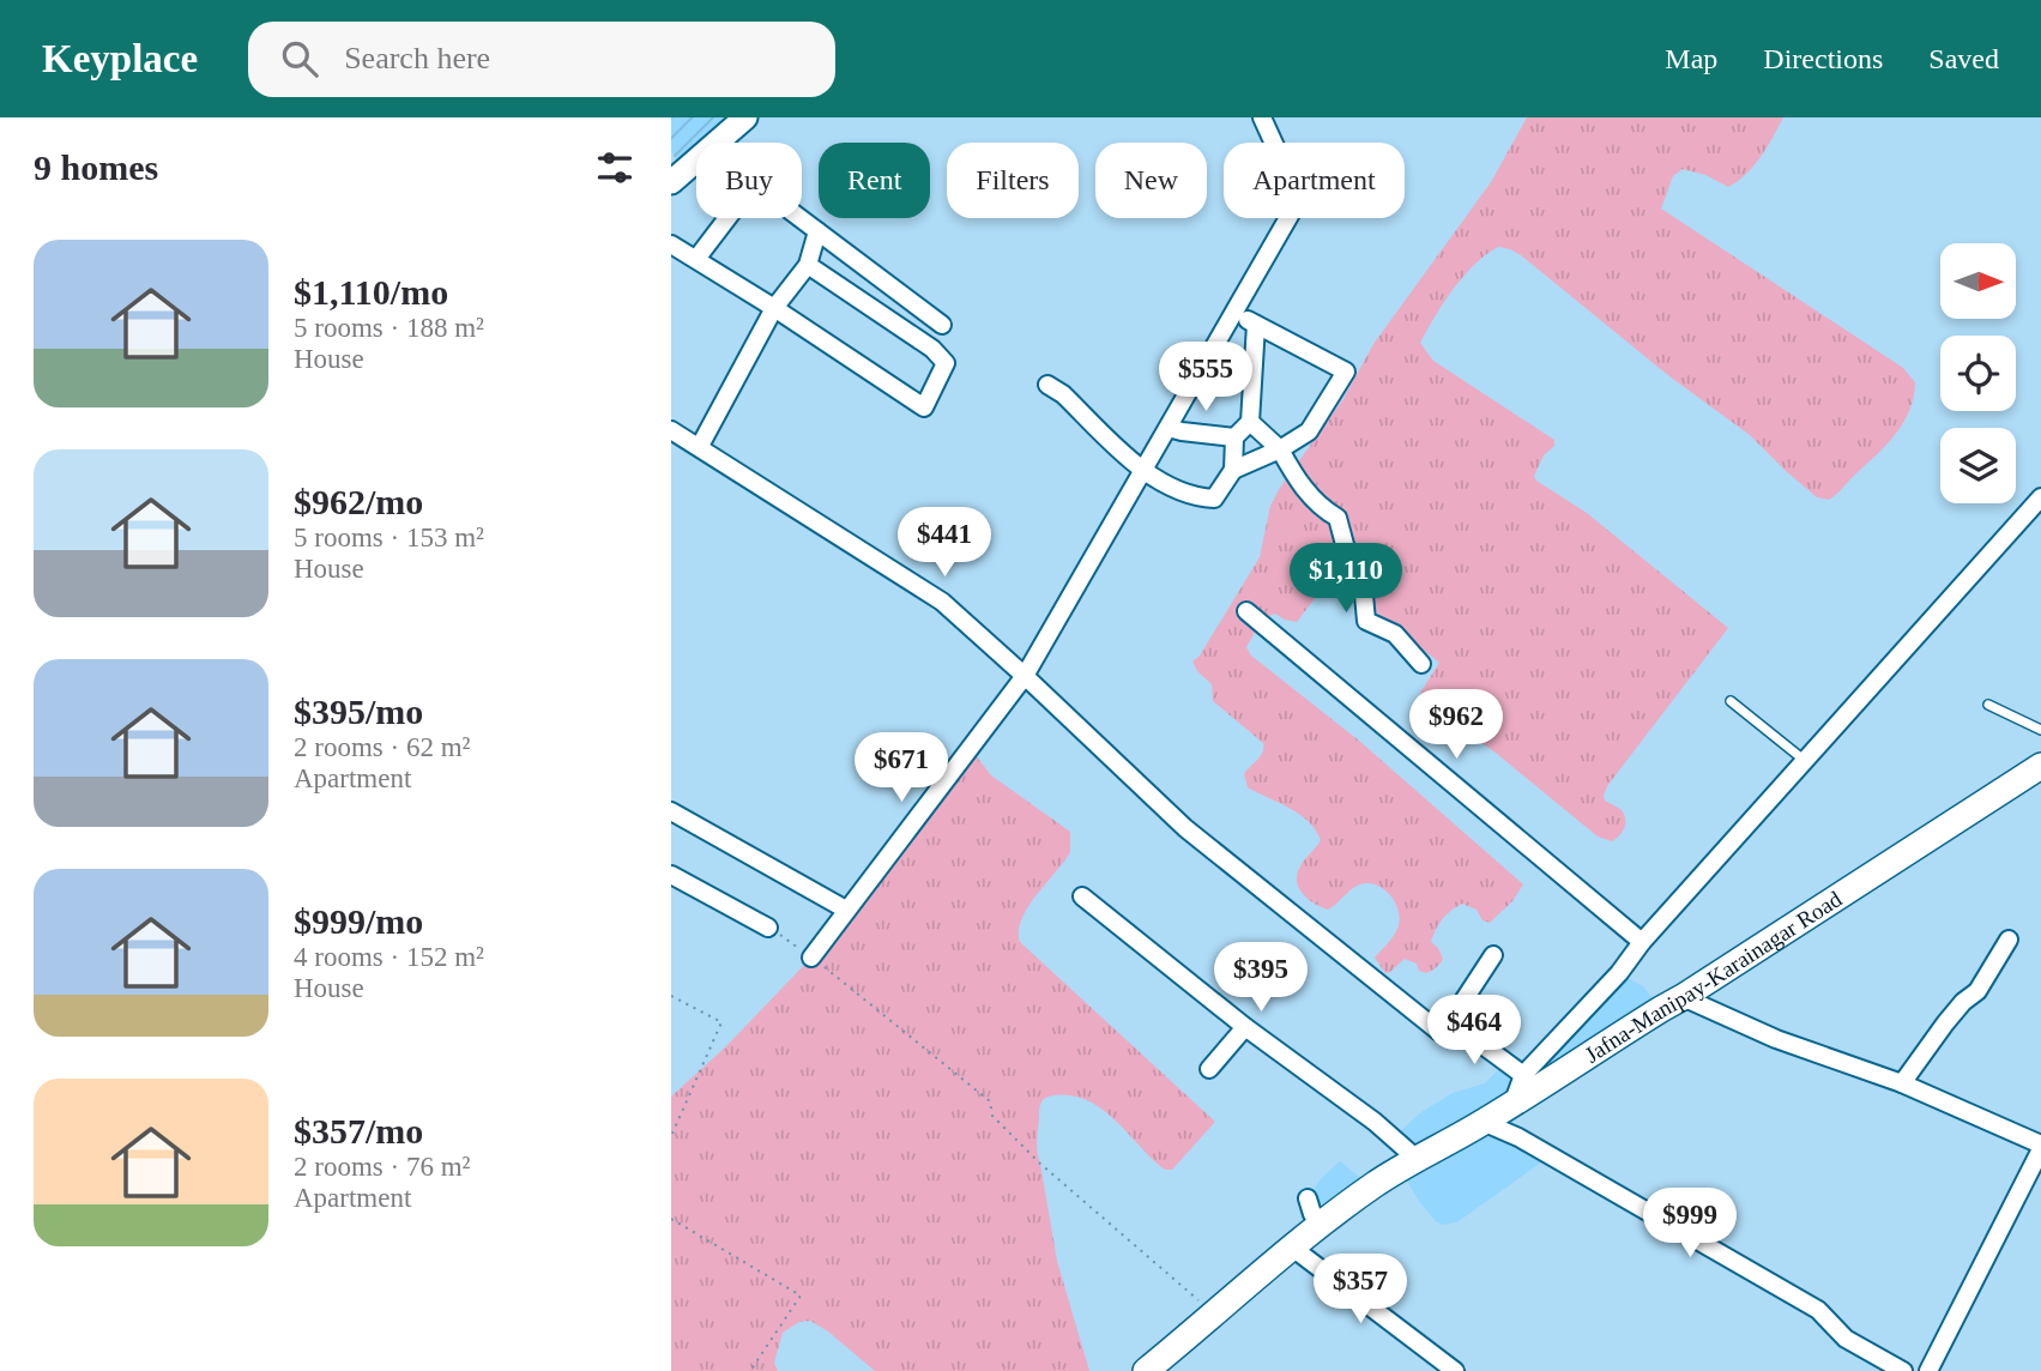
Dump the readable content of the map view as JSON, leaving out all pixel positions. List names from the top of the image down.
{
  "streets": {
    "main road": ["Jafna-Manipay-Karainagar Road"]
  },
  "north": "right",
  "page": {
    "header": "Keyplace",
    "search": "Search here",
    "nav": ["Map", "Directions", "Saved"],
    "heading": "9 homes",
    "chip": [
      "Buy",
      "Rent",
      "Filters",
      "New",
      "Apartment"
    ],
    "list": [
      {
        "name": "$1,110/mo",
        "note": "5 rooms · 188 m² · House"
      },
      {
        "name": "$962/mo",
        "note": "5 rooms · 153 m² · House"
      },
      {
        "name": "$395/mo",
        "note": "2 rooms · 62 m² · Apartment"
      },
      {
        "name": "$999/mo",
        "note": "4 rooms · 152 m² · House"
      },
      {
        "name": "$357/mo",
        "note": "2 rooms · 76 m² · Apartment"
      }
    ],
    "price": [
      "$555",
      "$441",
      "$1,110",
      "$962",
      "$671",
      "$395",
      "$464",
      "$999",
      "$357"
    ]
  }
}
